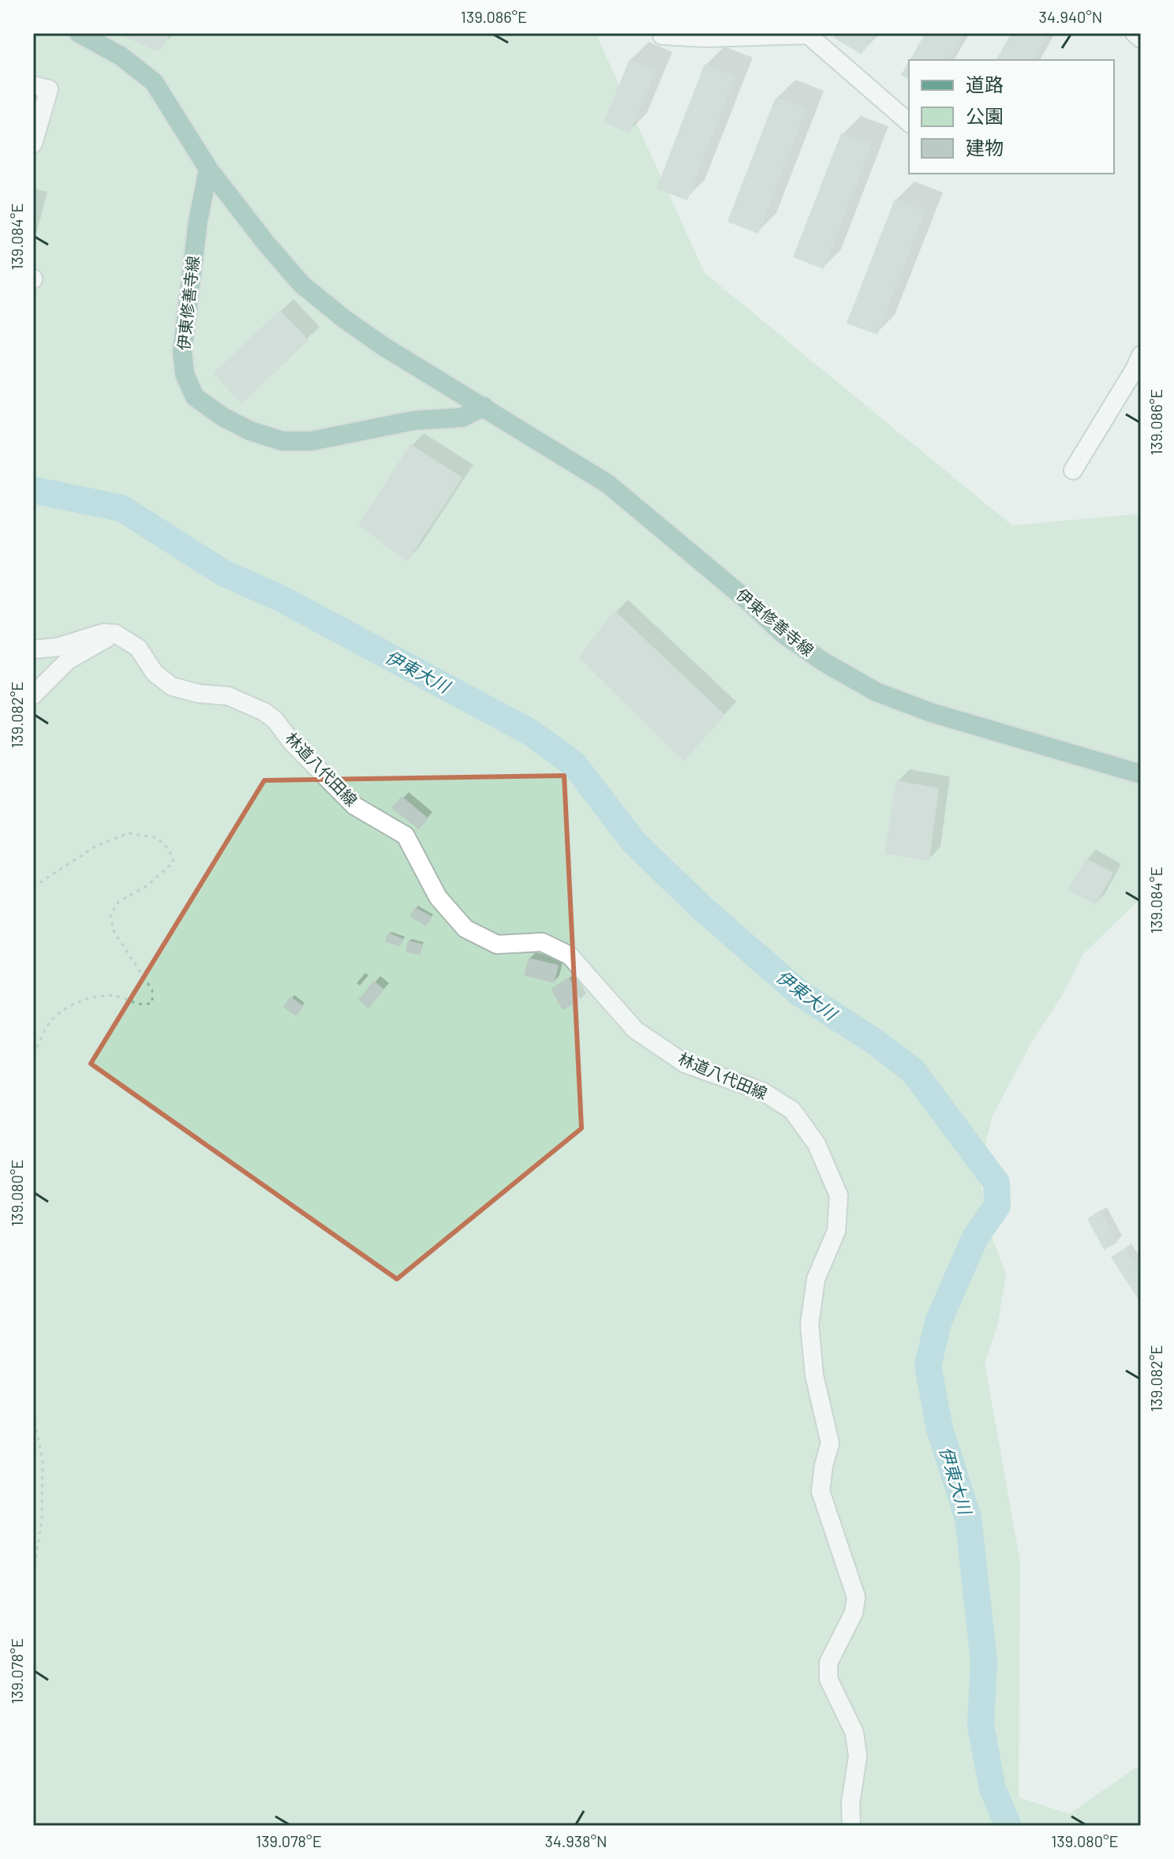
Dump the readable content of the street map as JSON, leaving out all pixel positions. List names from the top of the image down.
{
  "streets": {
    "main road": ["伊東修善寺線"],
    "street": ["林道八代田線"]
  },
  "water": ["伊東大川"],
  "legend": ["道路", "公園", "建物"],
  "coordinates": [
    "139.086°E",
    "34.940°N",
    "139.084°E",
    "139.082°E",
    "139.080°E",
    "139.078°E",
    "34.938°N"
  ]
}
